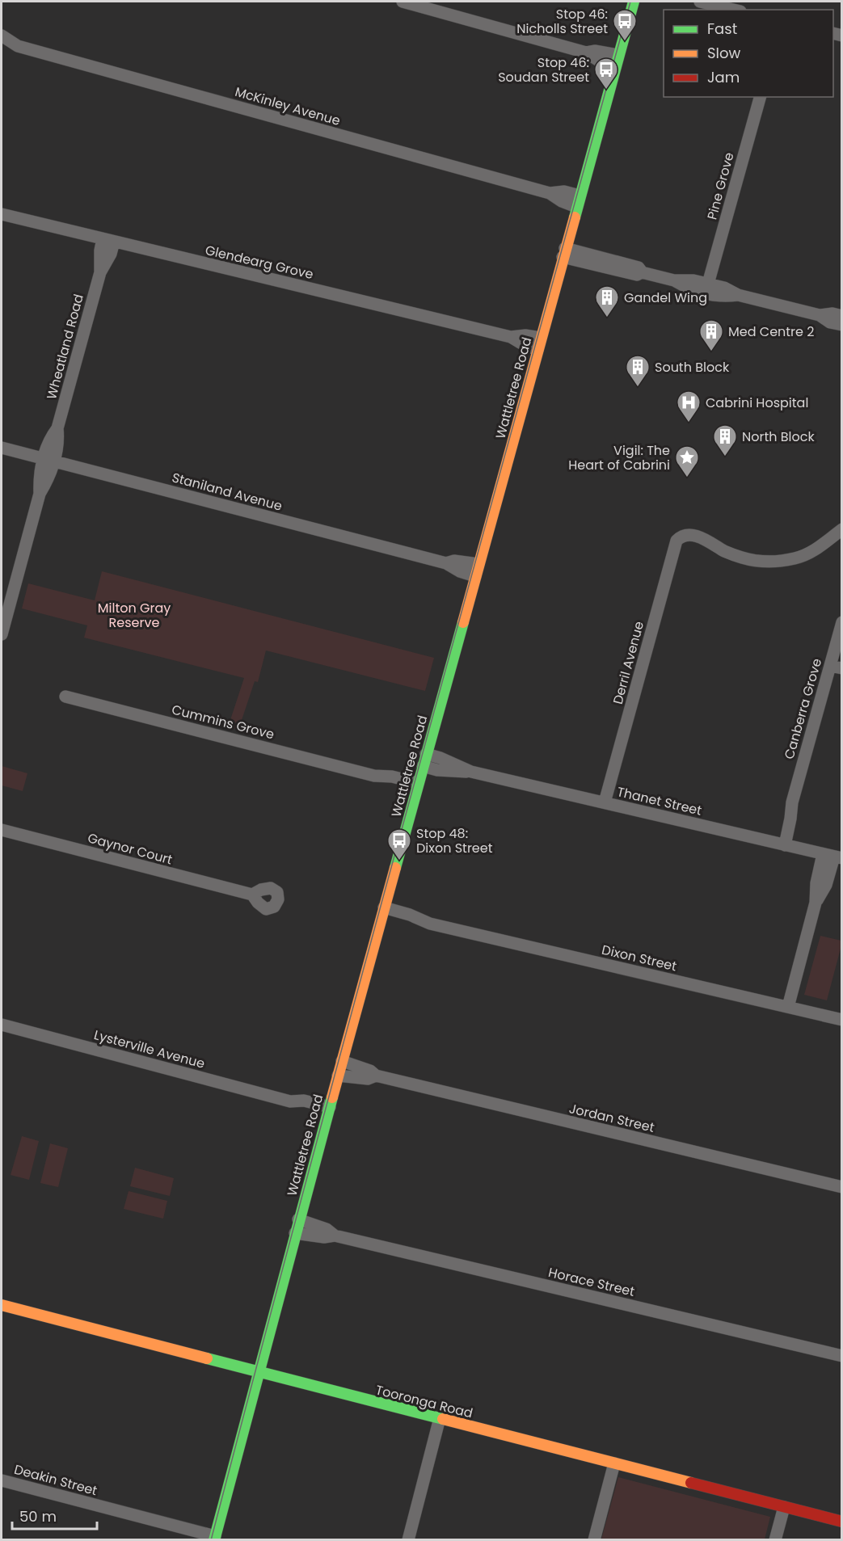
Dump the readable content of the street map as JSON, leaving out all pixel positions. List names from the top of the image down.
{
  "streets": {
    "main road": ["Wattletree Road", "Tooronga Road"],
    "street": [
      "McKinley Avenue",
      "Pine Grove",
      "Glendearg Grove",
      "Wheatland Road",
      "Staniland Avenue",
      "Derril Avenue",
      "Canberra Grove",
      "Cummins Grove",
      "Thanet Street",
      "Gaynor Court",
      "Dixon Street",
      "Lysterville Avenue",
      "Jordan Street",
      "Horace Street",
      "Deakin Street"
    ]
  },
  "crossings": [
    ["McKinley Avenue", "Wattletree Road"],
    ["Glendearg Grove", "Wheatland Road"],
    ["Glendearg Grove", "Wattletree Road"],
    ["Wheatland Road", "Staniland Avenue"],
    ["Wattletree Road", "Staniland Avenue"],
    ["Wattletree Road", "Cummins Grove"],
    ["Wattletree Road", "Thanet Street"],
    ["Wattletree Road", "Dixon Street"],
    ["Wattletree Road", "Lysterville Avenue"],
    ["Wattletree Road", "Jordan Street"],
    ["Wattletree Road", "Horace Street"],
    ["Wattletree Road", "Tooronga Road"],
    ["Wattletree Road", "Deakin Street"],
    ["Derril Avenue", "Thanet Street"],
    ["Canberra Grove", "Thanet Street"]
  ],
  "parks": ["Milton Gray Reserve"],
  "places": {
    "bus stop": ["Stop 46: Nicholls Street", "Stop 46: Soudan Street", "Stop 48: Dixon Street"],
    "building": [
      "Gandel Wing",
      "Med Centre 2",
      "South Block",
      "North Block"
    ],
    "hospital": ["Cabrini Hospital"],
    "place": ["Vigil: The Heart of Cabrini"]
  },
  "legend": ["Fast", "Slow", "Jam"],
  "scale_bar": "50 m"
}
